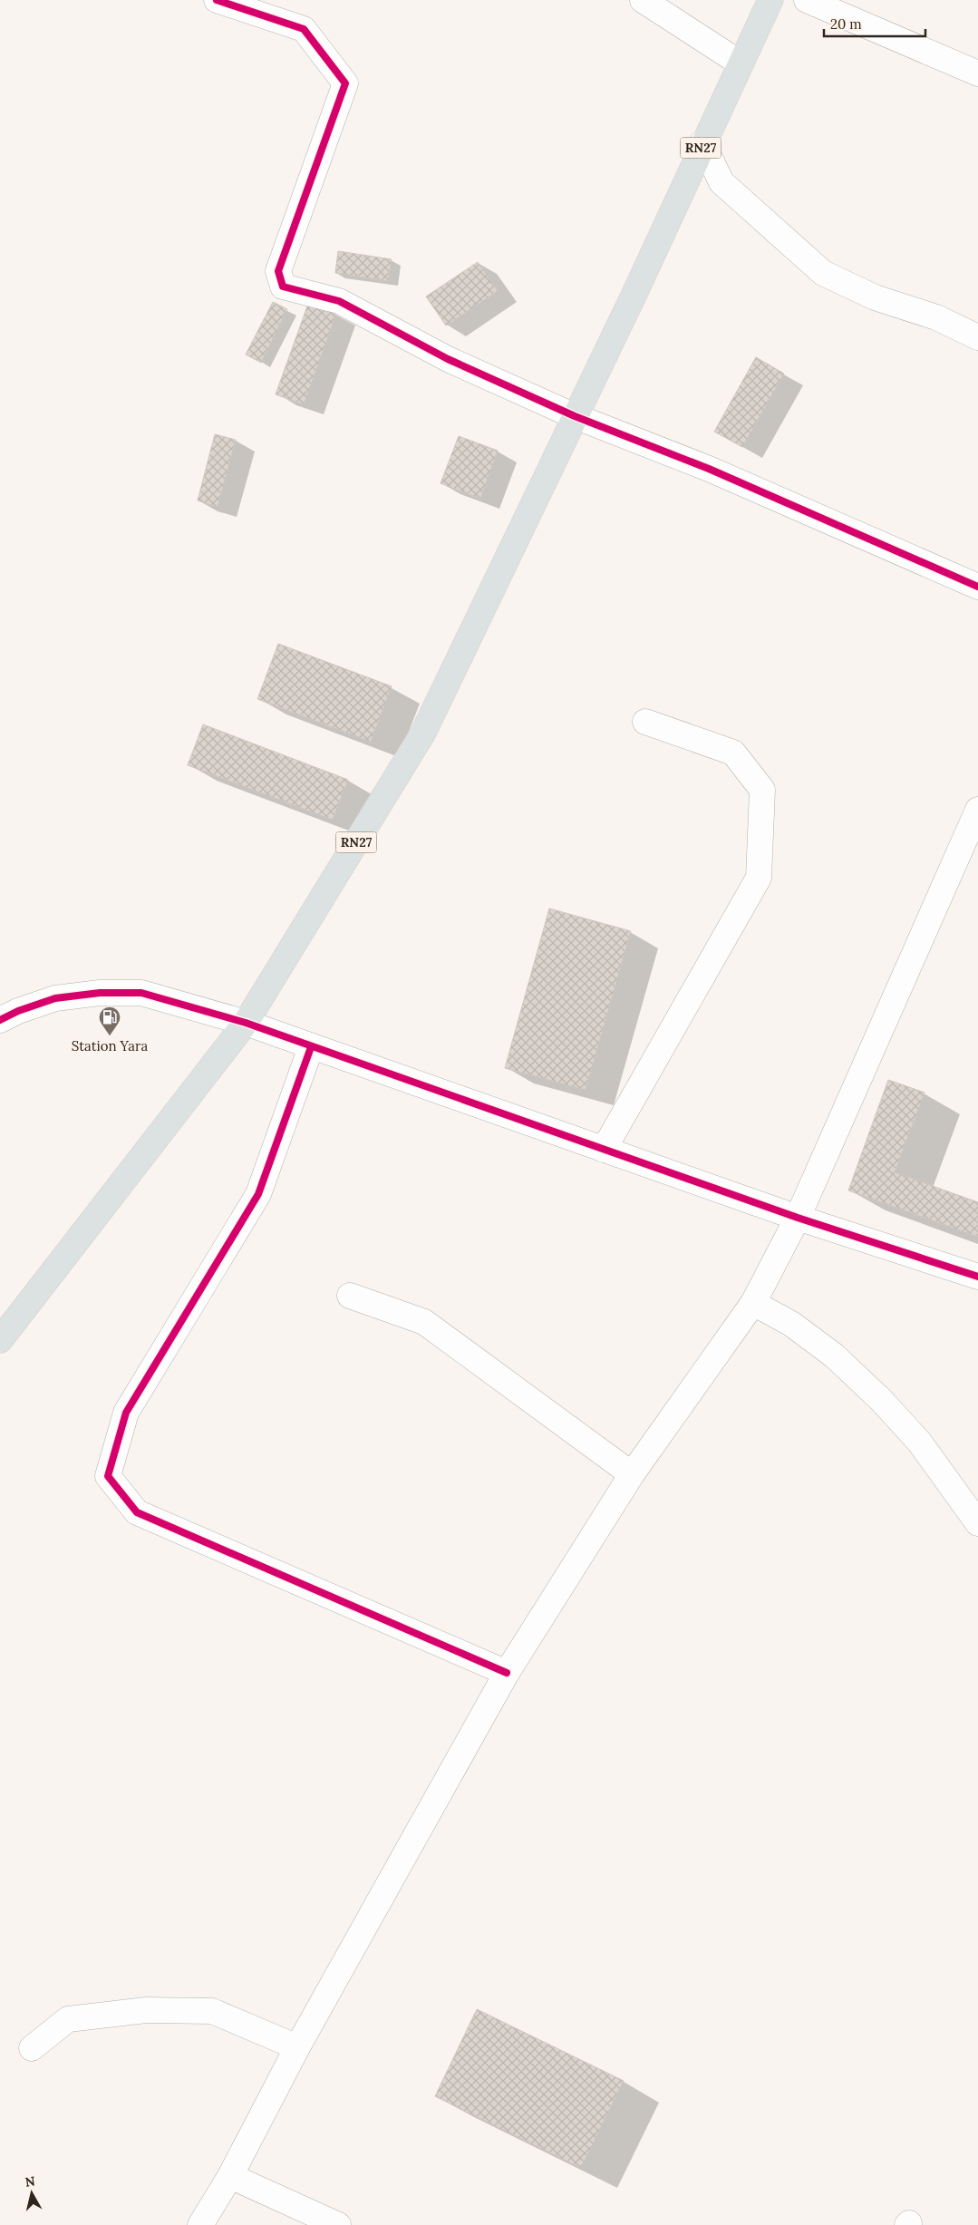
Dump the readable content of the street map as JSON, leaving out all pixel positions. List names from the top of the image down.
{
  "streets": {
    "main road": ["RN27"]
  },
  "places": {
    "fuel station": ["Station Yara"]
  },
  "scale_bar": "20 m",
  "north": "top"
}
